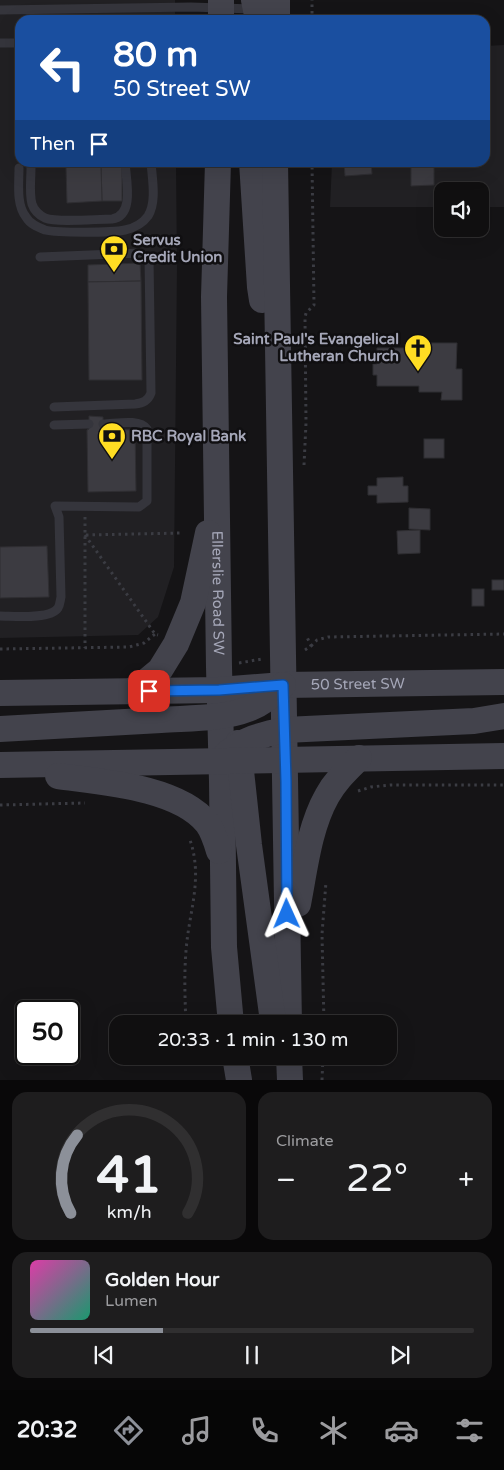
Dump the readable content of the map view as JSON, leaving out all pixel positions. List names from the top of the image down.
{
  "streets": {
    "main road": ["Ellerslie Road SW", "50 Street SW"]
  },
  "places": {
    "bank": ["Servus Credit Union", "RBC Royal Bank"],
    "church": ["Saint Paul's Evangelical Lutheran Church"]
  },
  "page": {
    "turn": ["80 m", "50 Street SW"],
    "then": "Then",
    "limit": "50",
    "trip": "20:33 · 1 min · 130 m",
    "tile": "Climate",
    "heat": ["−", "22°", "+"],
    "song": ["Golden Hour", "Lumen"],
    "tabs": "20:32",
    "gauge": ["41", "km/h"]
  }
}
